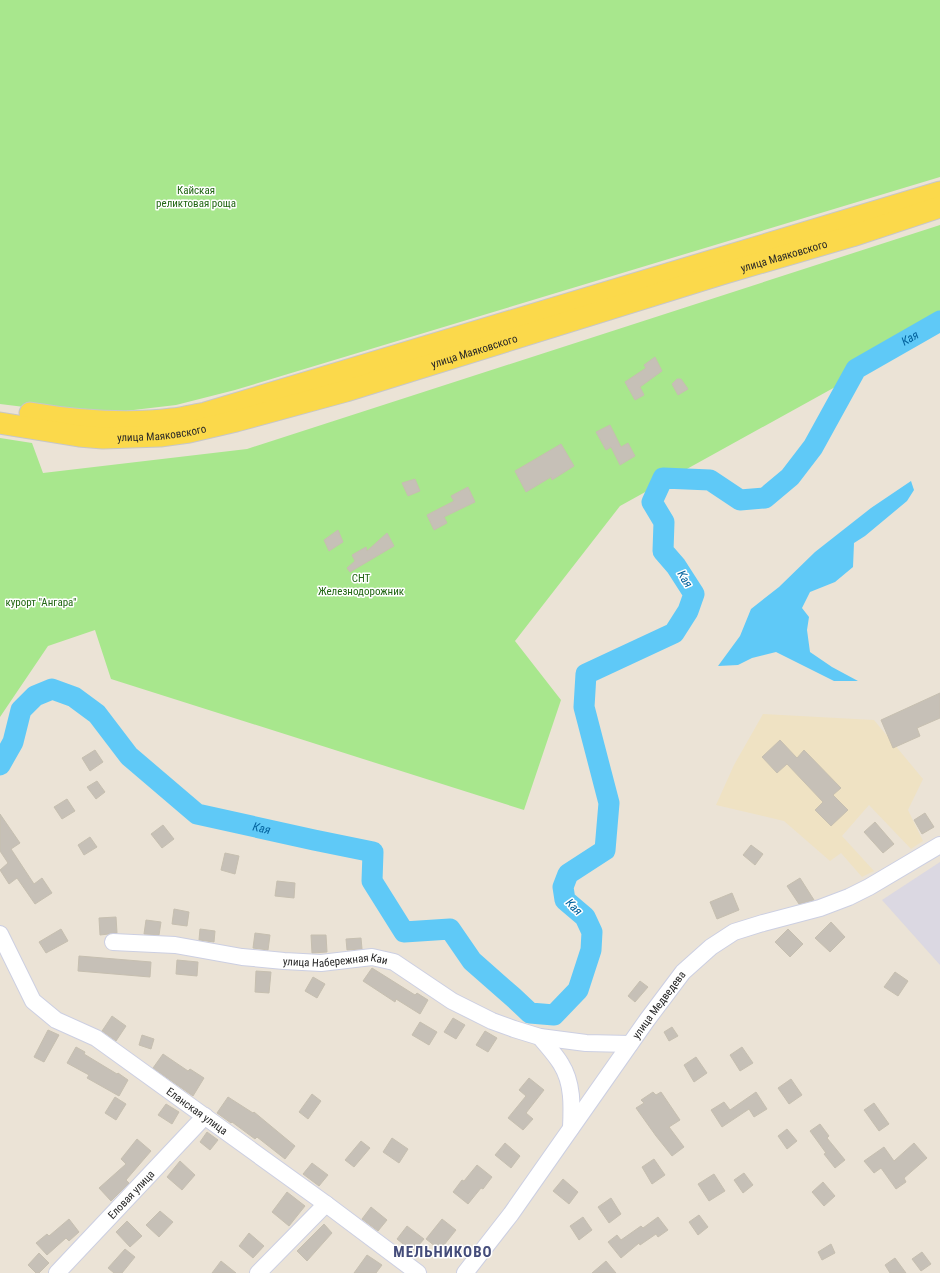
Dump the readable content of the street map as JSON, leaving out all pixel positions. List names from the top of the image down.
{
  "streets": {
    "main road": ["улица Маяковского"],
    "street": [
      "улица Набережная Каи",
      "улица Медведева",
      "Еланская улица",
      "Еловая улица"
    ]
  },
  "crossings": [
    ["улица Набережная Каи", "улица Медведева"],
    ["Еланская улица", "Еловая улица"]
  ],
  "districts": ["МЕЛЬНИКОВО"],
  "water": ["Кая"],
  "parks": ["Кайская реликтовая роща", "СНТ Железнодорожник", "курорт \"Ангара\""]
}
